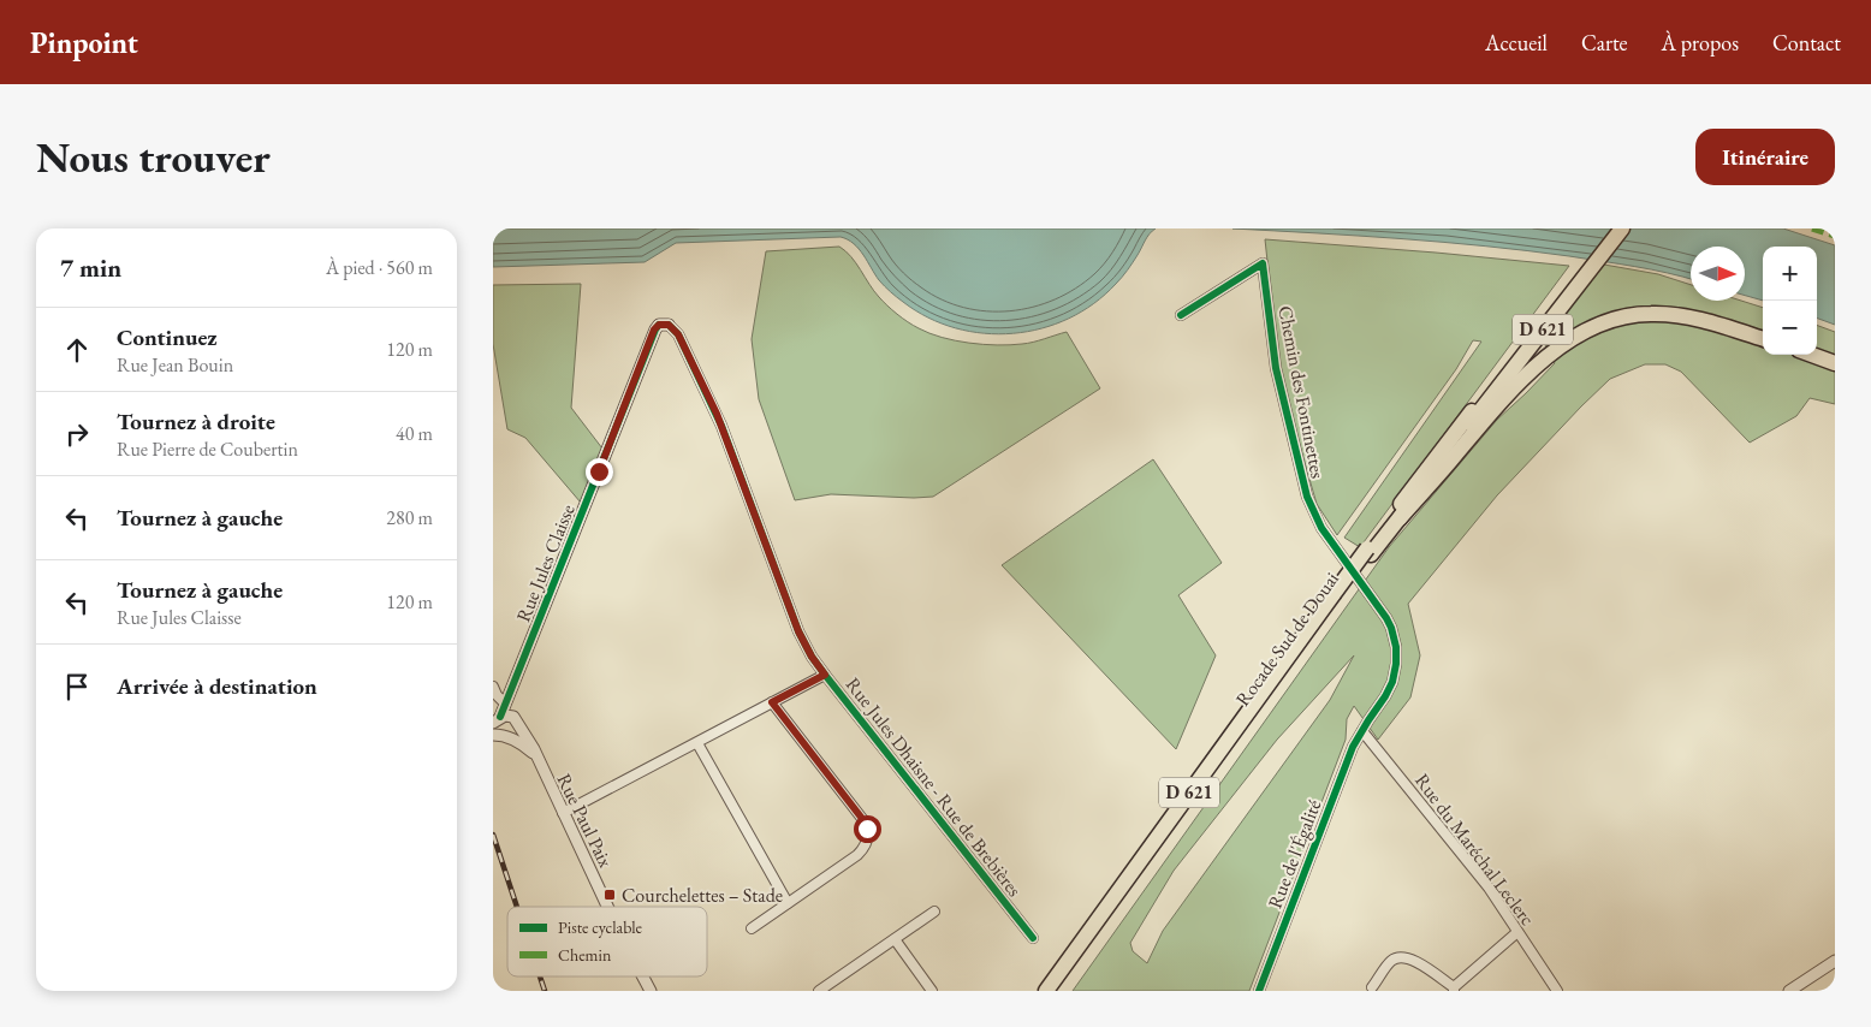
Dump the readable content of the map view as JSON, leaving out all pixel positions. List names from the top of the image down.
{
  "streets": {
    "highway": ["D 621", "Rocade Sud de Douai"],
    "street": [
      "Chemin des Fontinettes",
      "Rue Jules Claisse",
      "Rue Jules Dhaisne - Rue de Brebières",
      "Rue Paul Paix",
      "Rue du Maréchal Leclerc",
      "Rue de l'Égalité"
    ]
  },
  "crossings": [
    ["Chemin des Fontinettes", "Rue du Maréchal Leclerc"],
    ["Chemin des Fontinettes", "Rue de l'Égalité"],
    ["Rue Jules Claisse", "Rue Jules Dhaisne - Rue de Brebières"],
    ["Rue Jules Claisse", "Rue Paul Paix"],
    ["Rue du Maréchal Leclerc", "Rue de l'Égalité"]
  ],
  "places": {
    "transit": ["Courchelettes – Stade"]
  },
  "legend": ["Piste cyclable", "Chemin"],
  "north": "right",
  "page": {
    "header": "Pinpoint",
    "nav": [
      "Accueil",
      "Carte",
      "À propos",
      "Contact"
    ],
    "buttons": "Itinéraire",
    "title": "Nous trouver",
    "heading": ["7 min", "À pied · 560 m"],
    "map_buttons": ["+", "−"],
    "list": [
      ["Continuez", "Rue Jean Bouin", "120 m"],
      ["Tournez à droite", "Rue Pierre de Coubertin", "40 m"],
      ["Tournez à gauche", "280 m"],
      ["Tournez à gauche", "Rue Jules Claisse", "120 m"],
      "Arrivée à destination"
    ]
  }
}
